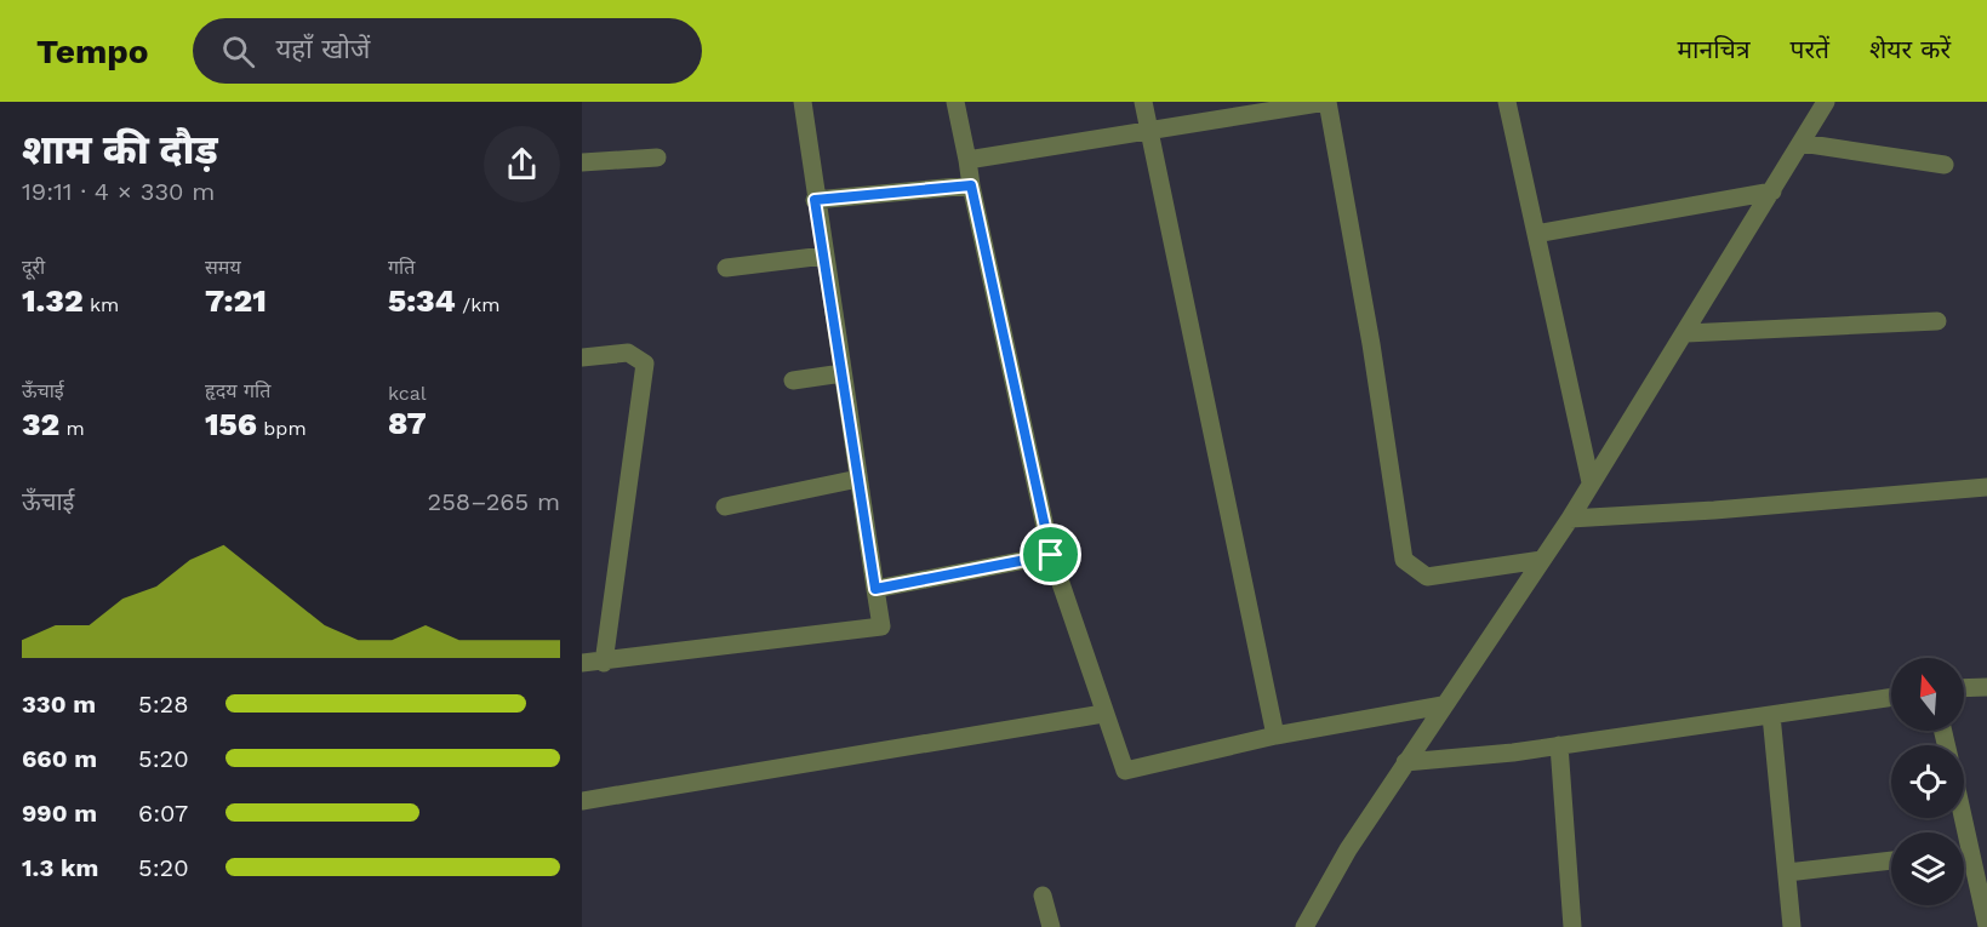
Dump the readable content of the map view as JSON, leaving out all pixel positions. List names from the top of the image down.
{
  "north": "top",
  "page": {
    "header": "Tempo",
    "search": "यहाँ खोजें",
    "nav": ["मानचित्र", "परतें", "शेयर करें"],
    "heading": ["शाम की दौड़", "19:11 · 4 × 330 m"],
    "stats": [
      ["दूरी", "1.32 km"],
      ["समय", "7:21"],
      ["गति", "5:34 /km"],
      ["ऊँचाई", "32 m"],
      ["हृदय गति", "156 bpm"],
      ["kcal", "87"]
    ],
    "chart": ["ऊँचाई", "258–265 m"],
    "list": [
      {
        "name": "330 m",
        "note": "5:28"
      },
      {
        "name": "660 m",
        "note": "5:20"
      },
      {
        "name": "990 m",
        "note": "6:07"
      },
      {
        "name": "1.3 km",
        "note": "5:20"
      }
    ]
  }
}
